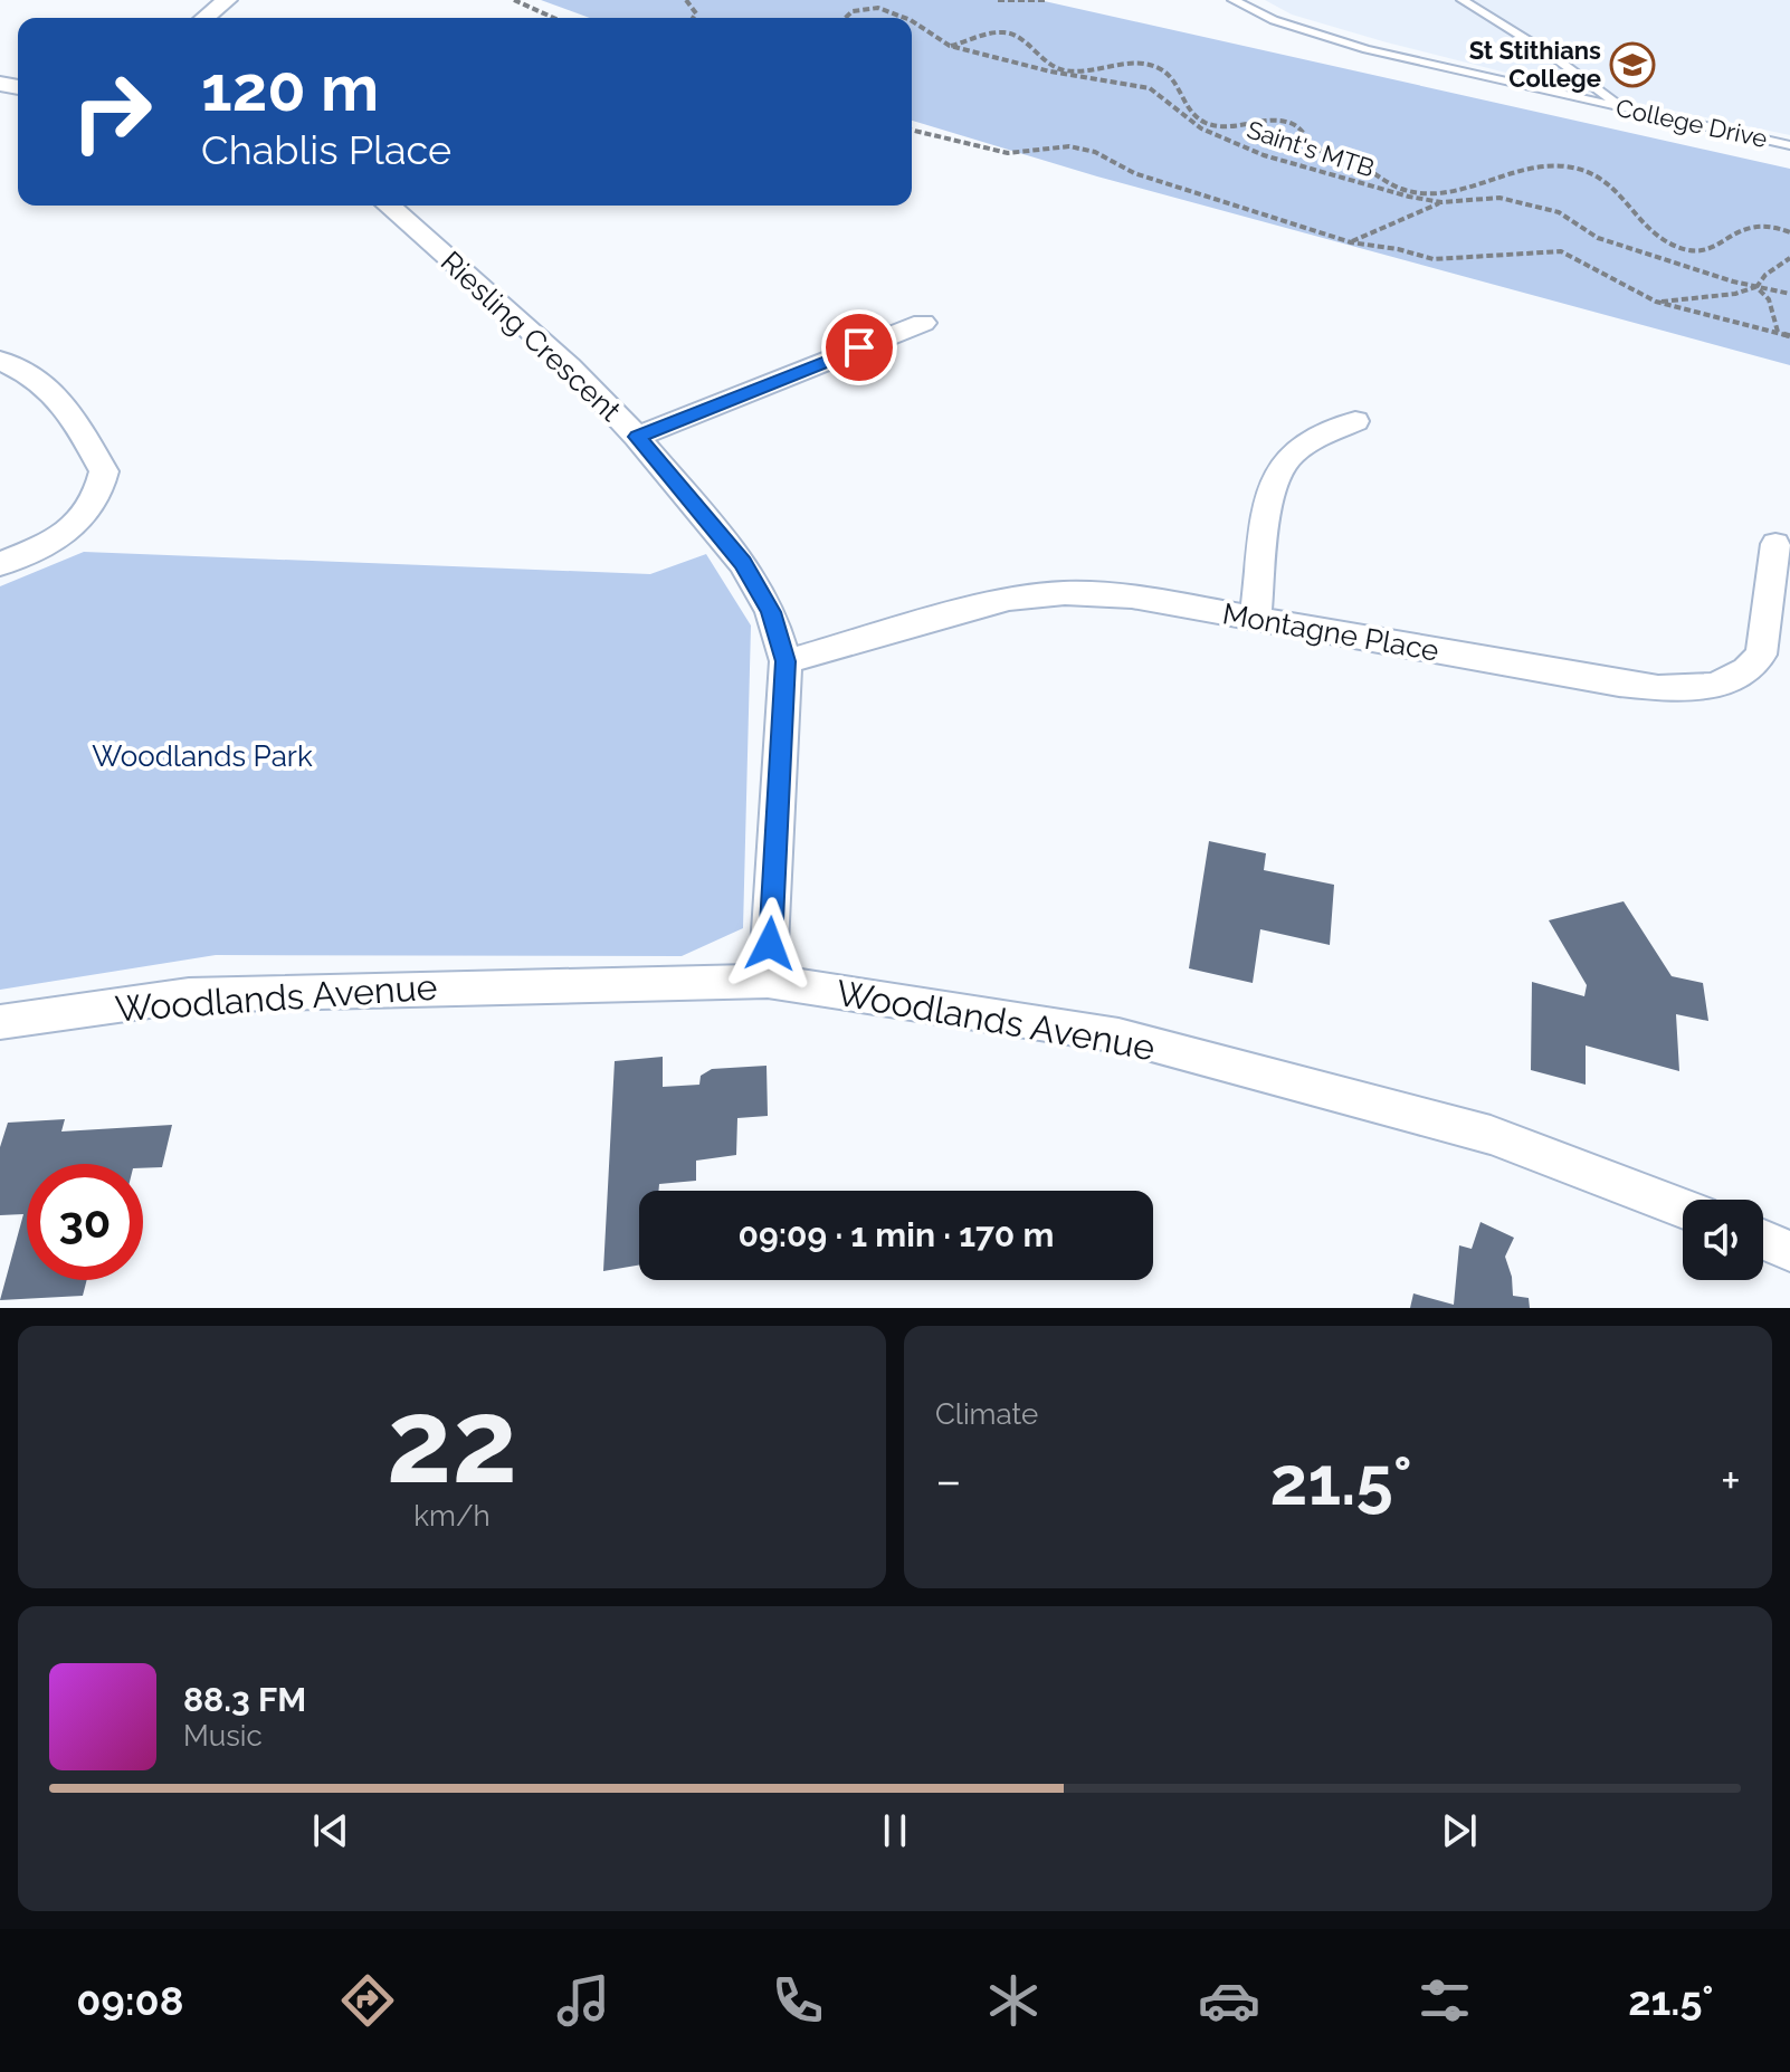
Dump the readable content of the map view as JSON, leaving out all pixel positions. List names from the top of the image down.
{
  "streets": {
    "street": ["Riesling Crescent", "Montagne Place", "Woodlands Avenue"],
    "lane": ["College Drive"],
    "path": ["Saint's MTB"]
  },
  "crossings": [
    ["Riesling Crescent", "Montagne Place"],
    ["Riesling Crescent", "Woodlands Avenue"]
  ],
  "parks": ["Woodlands Park"],
  "places": {
    "school or university": ["St Stithians College"]
  },
  "page": {
    "turn": ["120 m", "Chablis Place"],
    "limit": "30",
    "trip": "09:09 · 1 min · 170 m",
    "tile": [
      ["22", "km/h"],
      "Climate"
    ],
    "heat": ["−", "21.5°", "+"],
    "song": ["88.3 FM", "Music"],
    "tabs": ["09:08", "21.5°"]
  }
}
